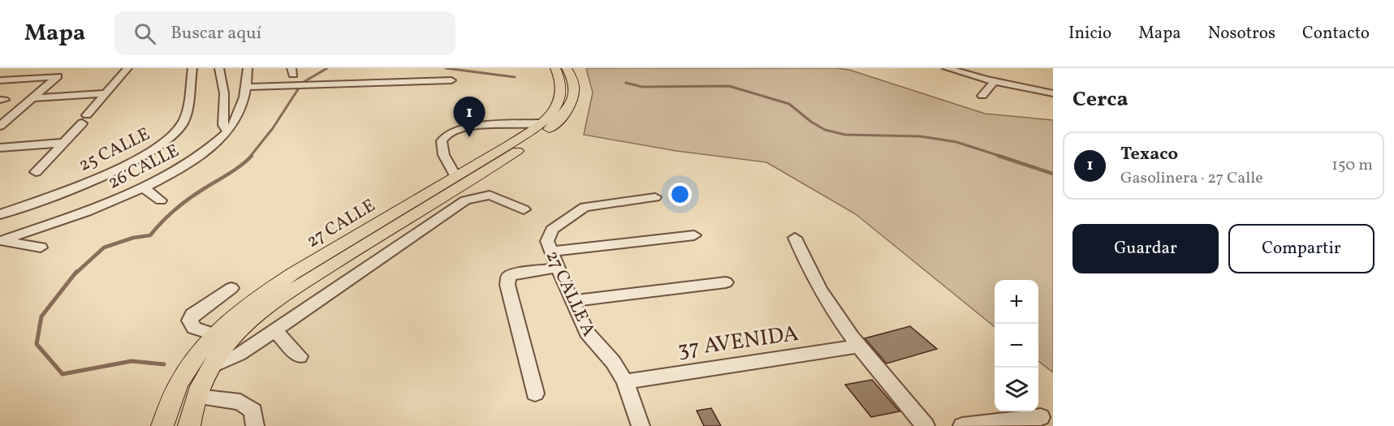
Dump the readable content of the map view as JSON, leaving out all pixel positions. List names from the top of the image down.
{
  "streets": {
    "main road": ["27 CALLE"],
    "street": [
      "25 CALLE",
      "26 CALLE",
      "27 CALLE A",
      "37 AVENIDA"
    ]
  },
  "crossings": [
    ["27 CALLE A", "37 AVENIDA"]
  ],
  "page": {
    "header": "Mapa",
    "search": "Buscar aquí",
    "nav": [
      "Inicio",
      "Mapa",
      "Nosotros",
      "Contacto"
    ],
    "heading": "Cerca",
    "pins": "1",
    "list": [
      {
        "mark": "1",
        "name": "Texaco",
        "note": "Gasolinera · 27 Calle",
        "value": "150 m"
      }
    ],
    "buttons": ["Guardar", "Compartir"],
    "map_buttons": ["+", "−"]
  }
}
